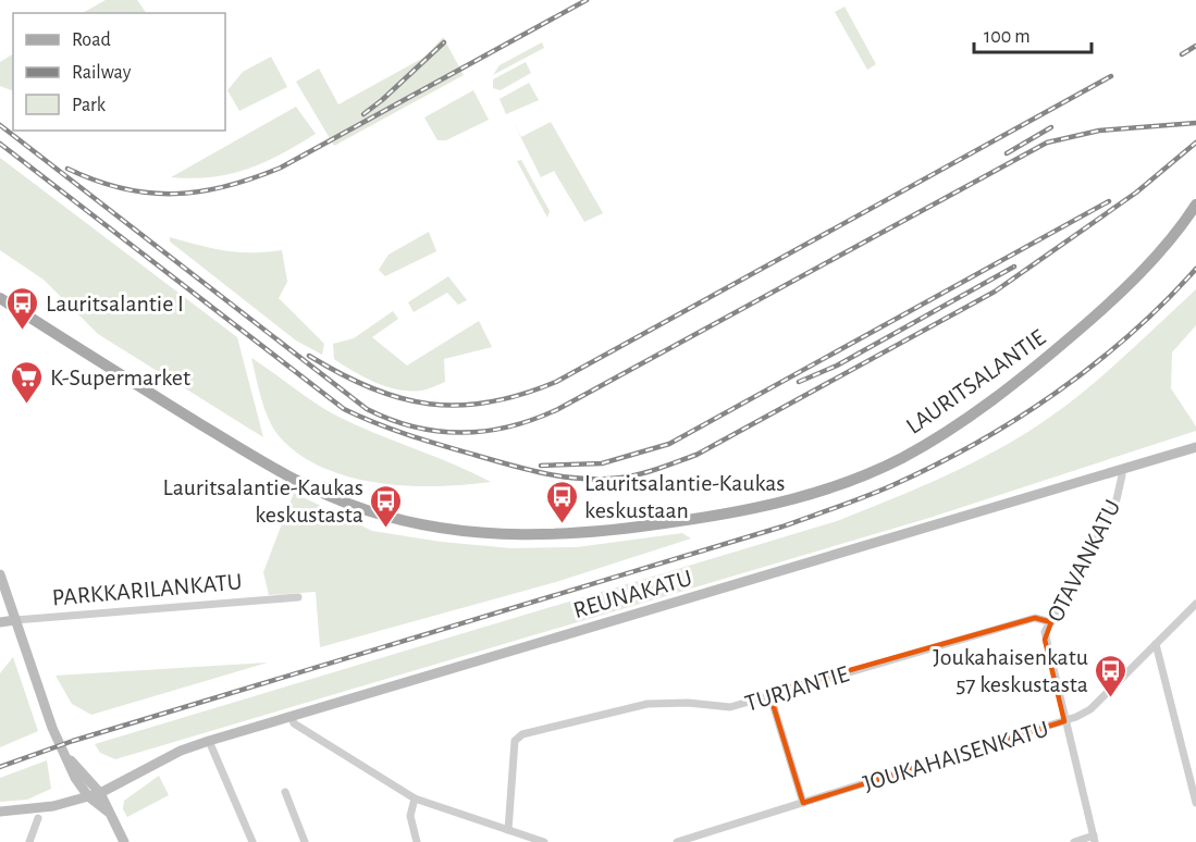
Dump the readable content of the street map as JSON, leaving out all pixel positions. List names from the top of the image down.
{
  "streets": {
    "main road": ["LAURITSALANTIE", "PARKKARILANKATU", "REUNAKATU"],
    "street": ["OTAVANKATU", "TURJANTIE", "JOUKAHAISENKATU"]
  },
  "crossings": [
    ["OTAVANKATU", "REUNAKATU"],
    ["OTAVANKATU", "TURJANTIE"],
    ["OTAVANKATU", "JOUKAHAISENKATU"]
  ],
  "places": {
    "bus stop": [
      "Lauritsalantie I",
      "Lauritsalantie-Kaukas keskustaan",
      "Lauritsalantie-Kaukas keskustasta",
      "Joukahaisenkatu 57 keskustasta"
    ],
    "supermarket": ["K-Supermarket"]
  },
  "legend": ["Road", "Railway", "Park"],
  "scale_bar": "100 m"
}
